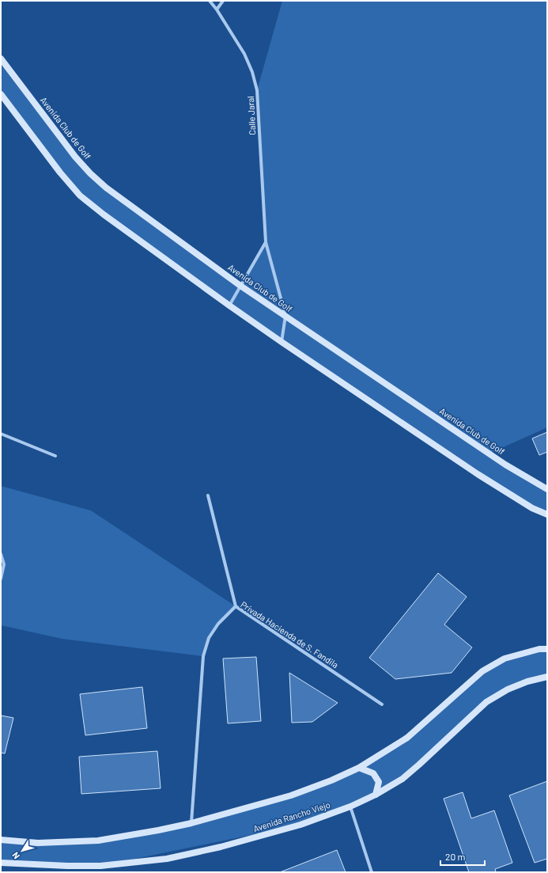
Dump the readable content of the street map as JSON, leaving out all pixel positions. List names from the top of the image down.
{
  "streets": {
    "street": [
      "Calle Jaral",
      "Avenida Club de Golf",
      "Privada Hacienda de S. Fandila",
      "Avenida Rancho Viejo"
    ]
  },
  "crossings": [
    ["Calle Jaral", "Avenida Club de Golf"]
  ],
  "scale_bar": "20 m",
  "north": "bottom left"
}
